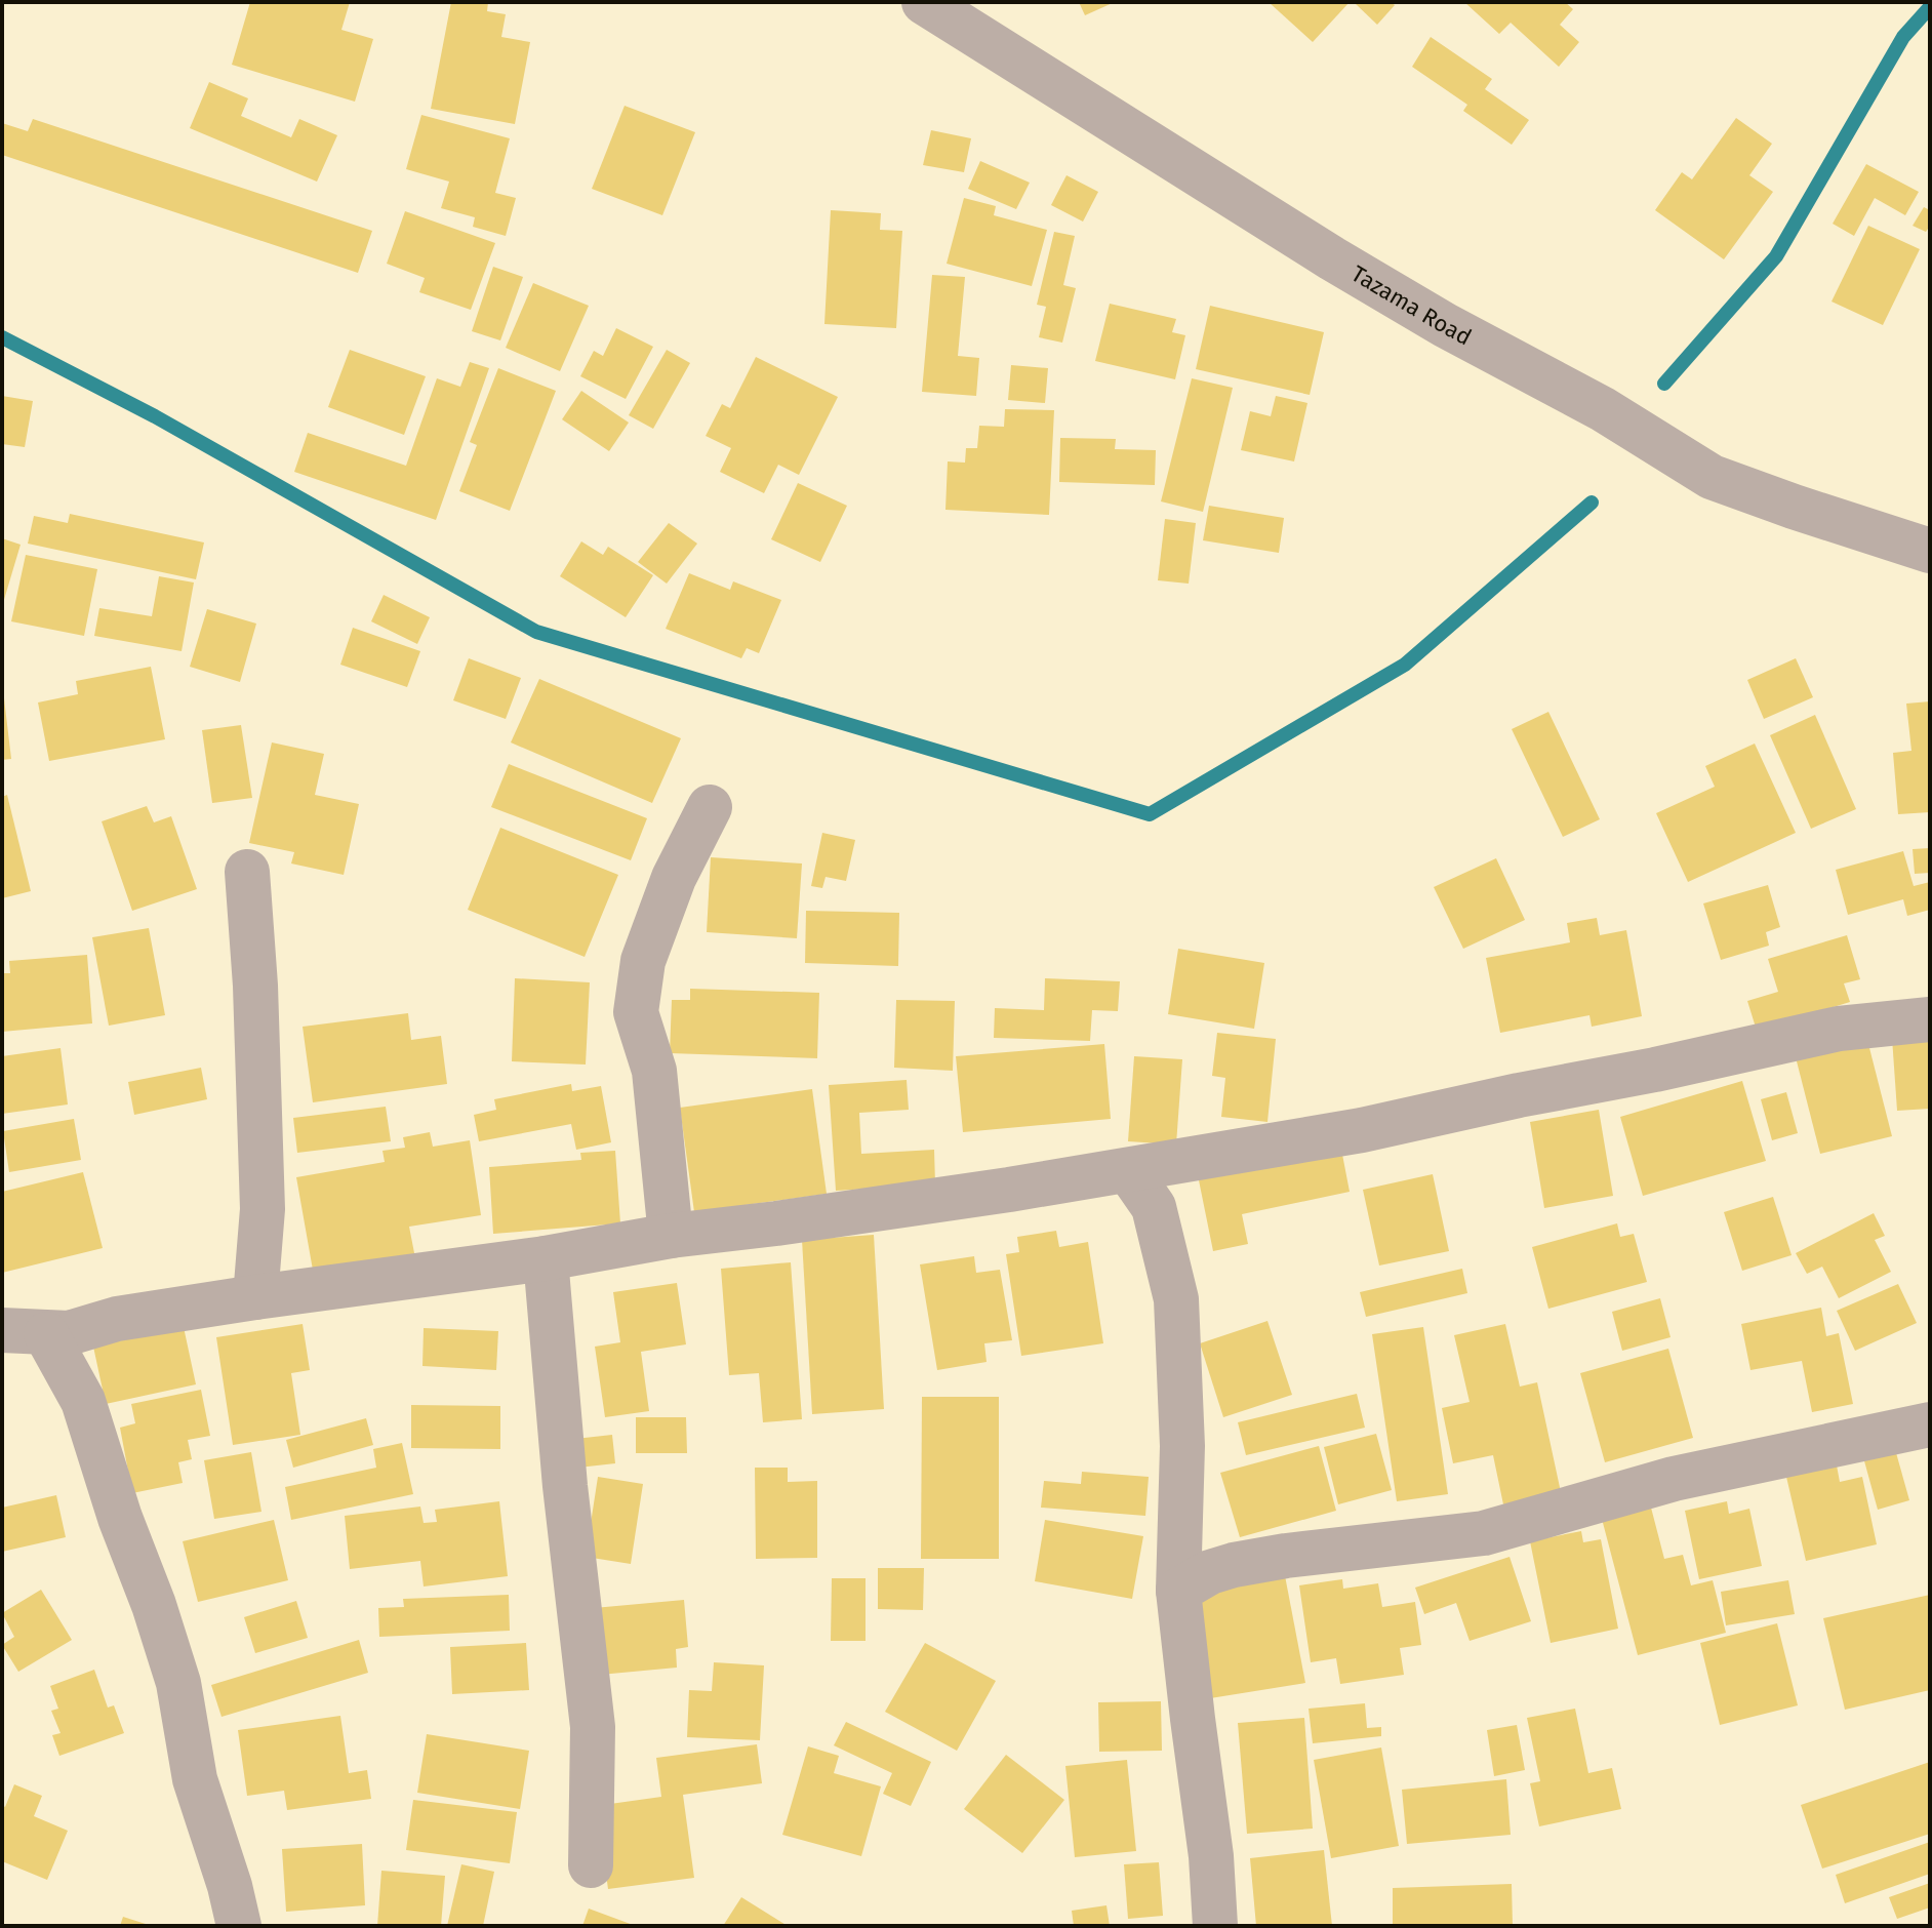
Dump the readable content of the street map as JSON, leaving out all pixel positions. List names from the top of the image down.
{
  "streets": {
    "street": ["Tazama Road"]
  }
}
